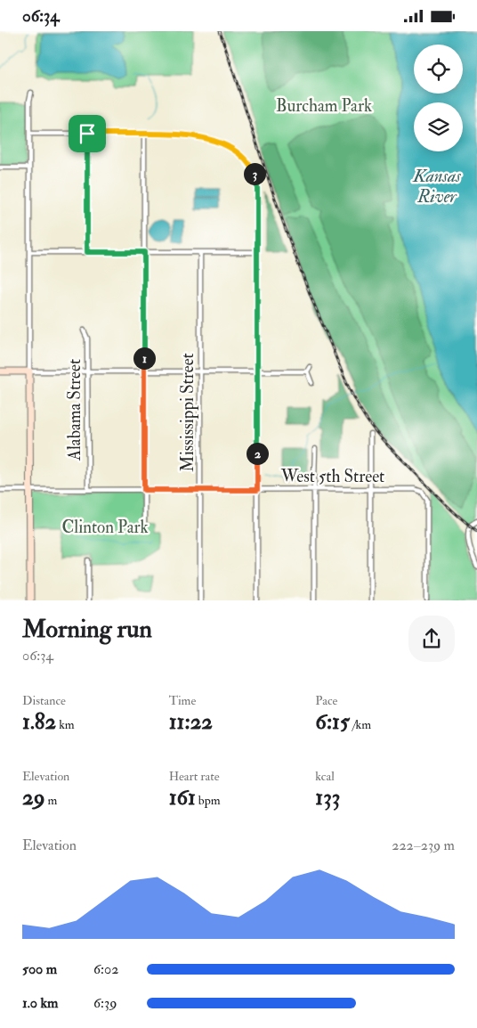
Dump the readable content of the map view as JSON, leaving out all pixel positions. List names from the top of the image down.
{
  "streets": {
    "street": ["Alabama Street", "Mississippi Street", "West 5th Street"]
  },
  "crossings": [
    ["Alabama Street", "West 5th Street"],
    ["Mississippi Street", "West 5th Street"]
  ],
  "water": ["Kansas River"],
  "parks": ["Burcham Park", "Clinton Park"],
  "page": {
    "status": "06:34",
    "pins": ["3", "1", "2"],
    "heading": ["Morning run", "06:34"],
    "stats": [
      ["Distance", "1.82 km"],
      ["Time", "11:22"],
      ["Pace", "6:15 /km"],
      ["Elevation", "29 m"],
      ["Heart rate", "161 bpm"],
      ["kcal", "133"]
    ],
    "chart": ["Elevation", "222–239 m"],
    "list": [
      {
        "name": "500 m",
        "note": "6:02"
      },
      {
        "name": "1.0 km",
        "note": "6:39"
      }
    ]
  }
}
